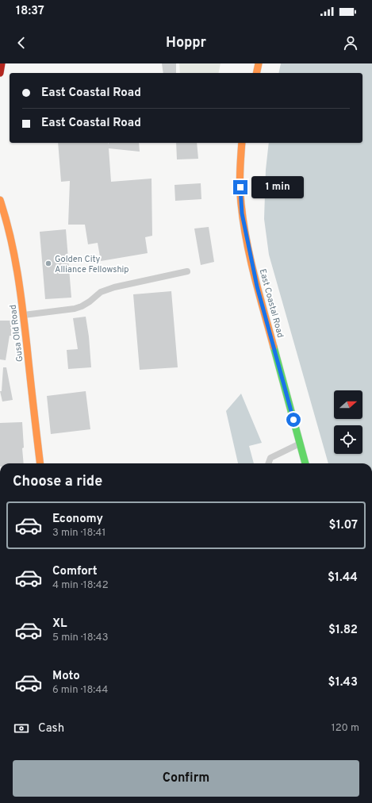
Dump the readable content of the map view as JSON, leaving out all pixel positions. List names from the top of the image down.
{
  "streets": {
    "main road": ["East Coastal Road", "Gusa Old Road"]
  },
  "places": ["Golden City Alliance Fellowship"],
  "north": "right",
  "page": {
    "status": "18:37",
    "header": "Hoppr",
    "banner": ["East Coastal Road", "East Coastal Road"],
    "bubble": "1 min",
    "heading": "Choose a ride",
    "list": [
      {
        "name": "Economy",
        "note": "3 min · 18:41",
        "value": "$1.07"
      },
      {
        "name": "Comfort",
        "note": "4 min · 18:42",
        "value": "$1.44"
      },
      {
        "name": "XL",
        "note": "5 min · 18:43",
        "value": "$1.82"
      },
      {
        "name": "Moto",
        "note": "6 min · 18:44",
        "value": "$1.43"
      }
    ],
    "pay": ["Cash", "120 m"],
    "buttons": "Confirm"
  }
}
